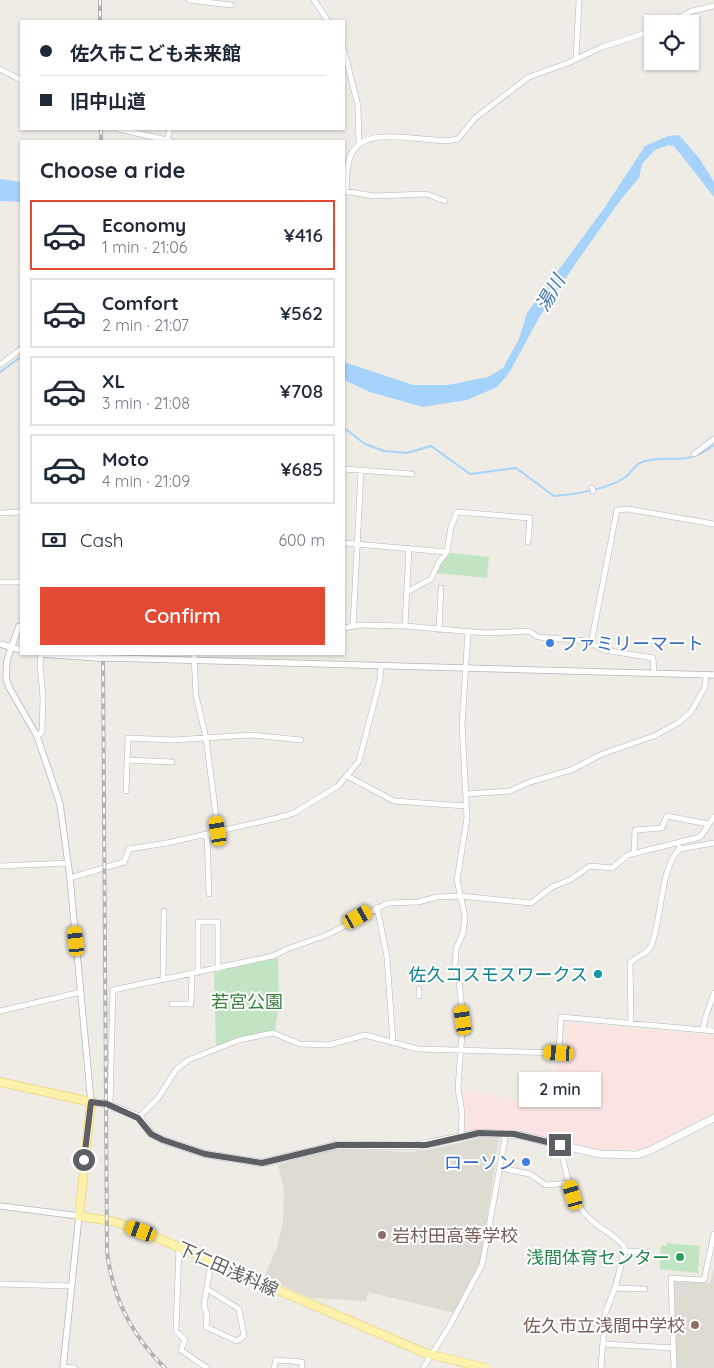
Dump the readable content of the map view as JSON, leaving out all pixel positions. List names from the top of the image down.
{
  "streets": {
    "main road": ["下仁田浅科線"]
  },
  "water": ["湯川"],
  "parks": ["若宮公園"],
  "places": [
    "ファミリーマート",
    "佐久コスモスワークス",
    "ローソン",
    "岩村田高等学校",
    "浅間体育センター",
    "佐久市立浅間中学校"
  ],
  "page": {
    "banner": ["佐久市こども未来館", "旧中山道"],
    "heading": "Choose a ride",
    "list": [
      {
        "name": "Economy",
        "note": "1 min · 21:06",
        "value": "¥416"
      },
      {
        "name": "Comfort",
        "note": "2 min · 21:07",
        "value": "¥562"
      },
      {
        "name": "XL",
        "note": "3 min · 21:08",
        "value": "¥708"
      },
      {
        "name": "Moto",
        "note": "4 min · 21:09",
        "value": "¥685"
      }
    ],
    "pay": ["Cash", "600 m"],
    "buttons": "Confirm",
    "bubble": "2 min"
  }
}
